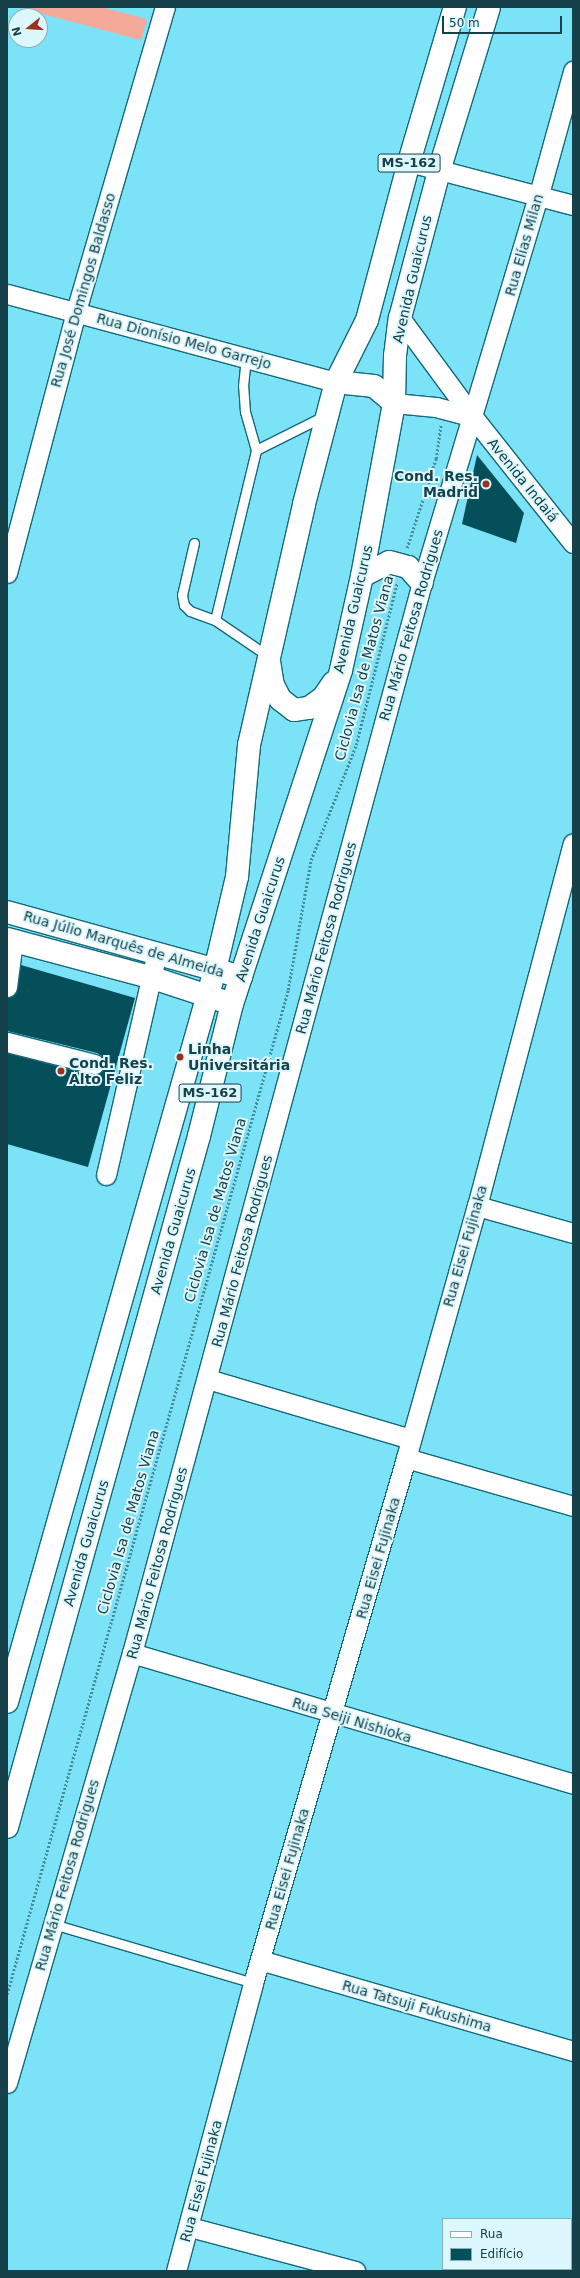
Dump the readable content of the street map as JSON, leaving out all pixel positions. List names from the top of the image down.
{
  "streets": {
    "main road": ["MS-162", "Avenida Guaicurus", "Rua Júlio Marquês de Almeida"],
    "street": [
      "Rua Elías Milan",
      "Rua José Domingos Baldasso",
      "Rua Dionísio Melo Garrejo",
      "Avenida Indaiá",
      "Rua Mário Feitosa Rodrigues",
      "Rua Eisei Fujinaka",
      "Rua Seiji Nishioka",
      "Rua Tatsuji Fukushima"
    ],
    "path": ["Ciclovia Isa de Matos Viana"]
  },
  "crossings": [
    ["Rua Elías Milan", "Avenida Indaiá"],
    ["Rua Elías Milan", "Rua Mário Feitosa Rodrigues"],
    ["Avenida Guaicurus", "Rua Dionísio Melo Garrejo"],
    ["Avenida Guaicurus", "Avenida Indaiá"],
    ["Avenida Guaicurus", "Rua Júlio Marquês de Almeida"],
    ["Rua José Domingos Baldasso", "Rua Dionísio Melo Garrejo"],
    ["Avenida Indaiá", "Rua Mário Feitosa Rodrigues"],
    ["Rua Mário Feitosa Rodrigues", "Rua Seiji Nishioka"],
    ["Rua Eisei Fujinaka", "Rua Seiji Nishioka"],
    ["Rua Eisei Fujinaka", "Rua Tatsuji Fukushima"]
  ],
  "places": ["Cond. Res. Madrid", "Linha Universitária", "Cond. Res. Alto Feliz"],
  "legend": ["Rua", "Edifício"],
  "scale_bar": "50 m",
  "north": "left"
}
